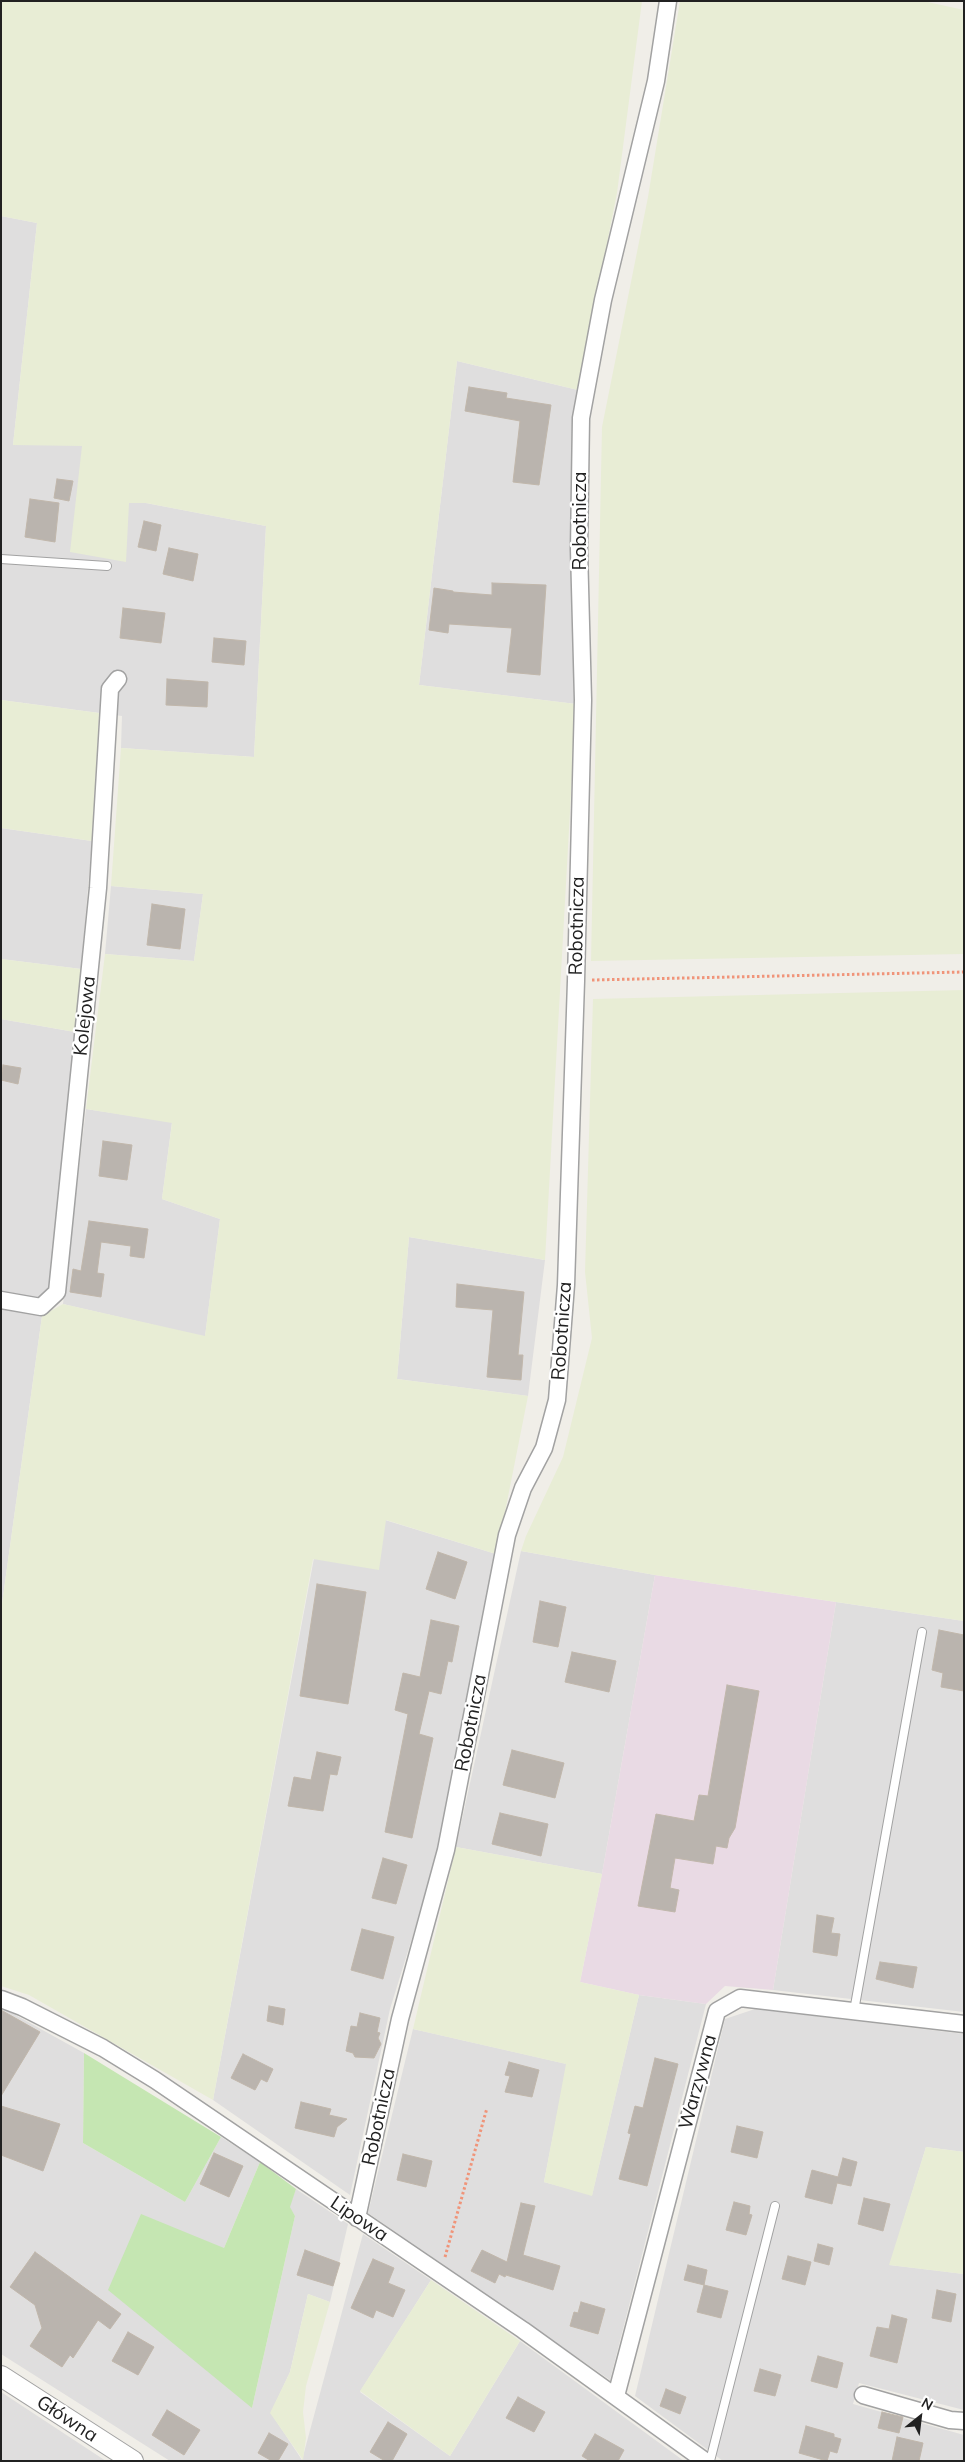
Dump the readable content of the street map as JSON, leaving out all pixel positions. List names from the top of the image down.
{
  "streets": {
    "street": [
      "Robotnicza",
      "Kolejowa",
      "Warzywna",
      "Lipowa",
      "Główna"
    ]
  },
  "crossings": [
    ["Robotnicza", "Lipowa"],
    ["Warzywna", "Lipowa"]
  ],
  "north": "top right"
}
